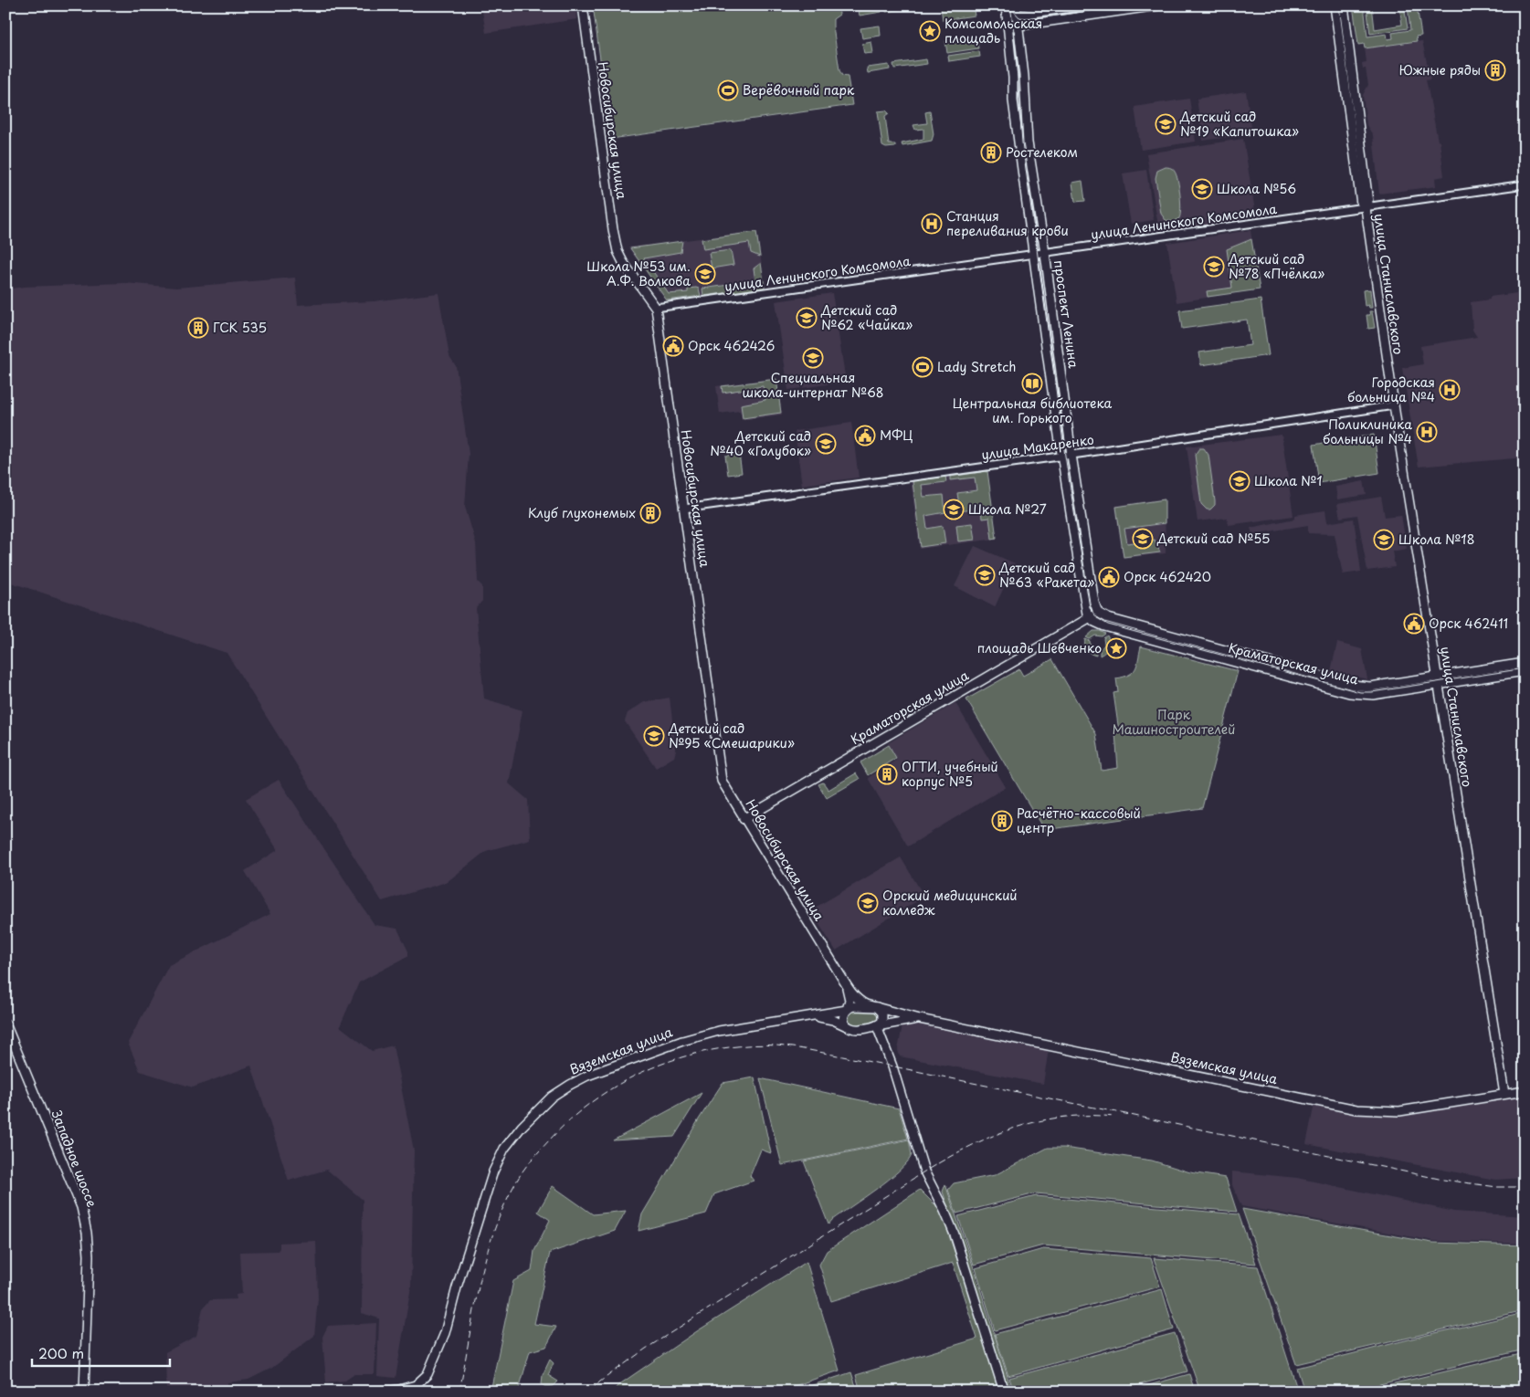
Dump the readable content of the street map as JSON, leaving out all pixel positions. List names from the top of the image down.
{
  "streets": {
    "main road": [
      "Новосибирская улица",
      "улица Станиславского",
      "проспект Ленина",
      "Краматорская улица",
      "Вяземская улица",
      "Западное шоссе"
    ],
    "street": ["улица Ленинского Комсомола", "улица Макаренко"]
  },
  "crossings": [
    ["Новосибирская улица", "улица Ленинского Комсомола"],
    ["Новосибирская улица", "улица Макаренко"],
    ["Новосибирская улица", "Краматорская улица"],
    ["улица Ленинского Комсомола", "улица Станиславского"],
    ["улица Ленинского Комсомола", "проспект Ленина"],
    ["улица Станиславского", "улица Макаренко"],
    ["улица Станиславского", "Краматорская улица"],
    ["улица Станиславского", "Вяземская улица"],
    ["проспект Ленина", "улица Макаренко"],
    ["проспект Ленина", "Краматорская улица"]
  ],
  "parks": ["Парк Машиностроителей"],
  "places": {
    "place": ["Комсомольская площадь", "площадь Шевченко"],
    "building": [
      "Южные ряды",
      "Ростелеком",
      "ГСК 535",
      "Клуб глухонемых",
      "ОГТИ, учебный корпус №5",
      "Расчётно-кассовый центр"
    ],
    "sports": ["Верёвочный парк", "Lady Stretch"],
    "school or university": [
      "Детский сад №19 «Капитошка»",
      "Школа №56",
      "Детский сад №78 «Пчёлка»",
      "Школа №53 им. А.Ф. Волкова",
      "Детский сад №62 «Чайка»",
      "Специальная школа-интернат №68",
      "Детский сад №40 «Голубок»",
      "Школа №1",
      "Школа №27",
      "Детский сад №55",
      "Школа №18",
      "Детский сад №63 «Ракета»",
      "Детский сад №95 «Смешарики»",
      "Орский медицинский колледж"
    ],
    "hospital": ["Станция переливания крови", "Городская больница №4", "Поликлиника больницы №4"],
    "public building": [
      "Орск 462426",
      "МФЦ",
      "Орск 462420",
      "Орск 462411"
    ],
    "library": ["Центральная библиотека им. Горького"]
  },
  "scale_bar": "200 m"
}
